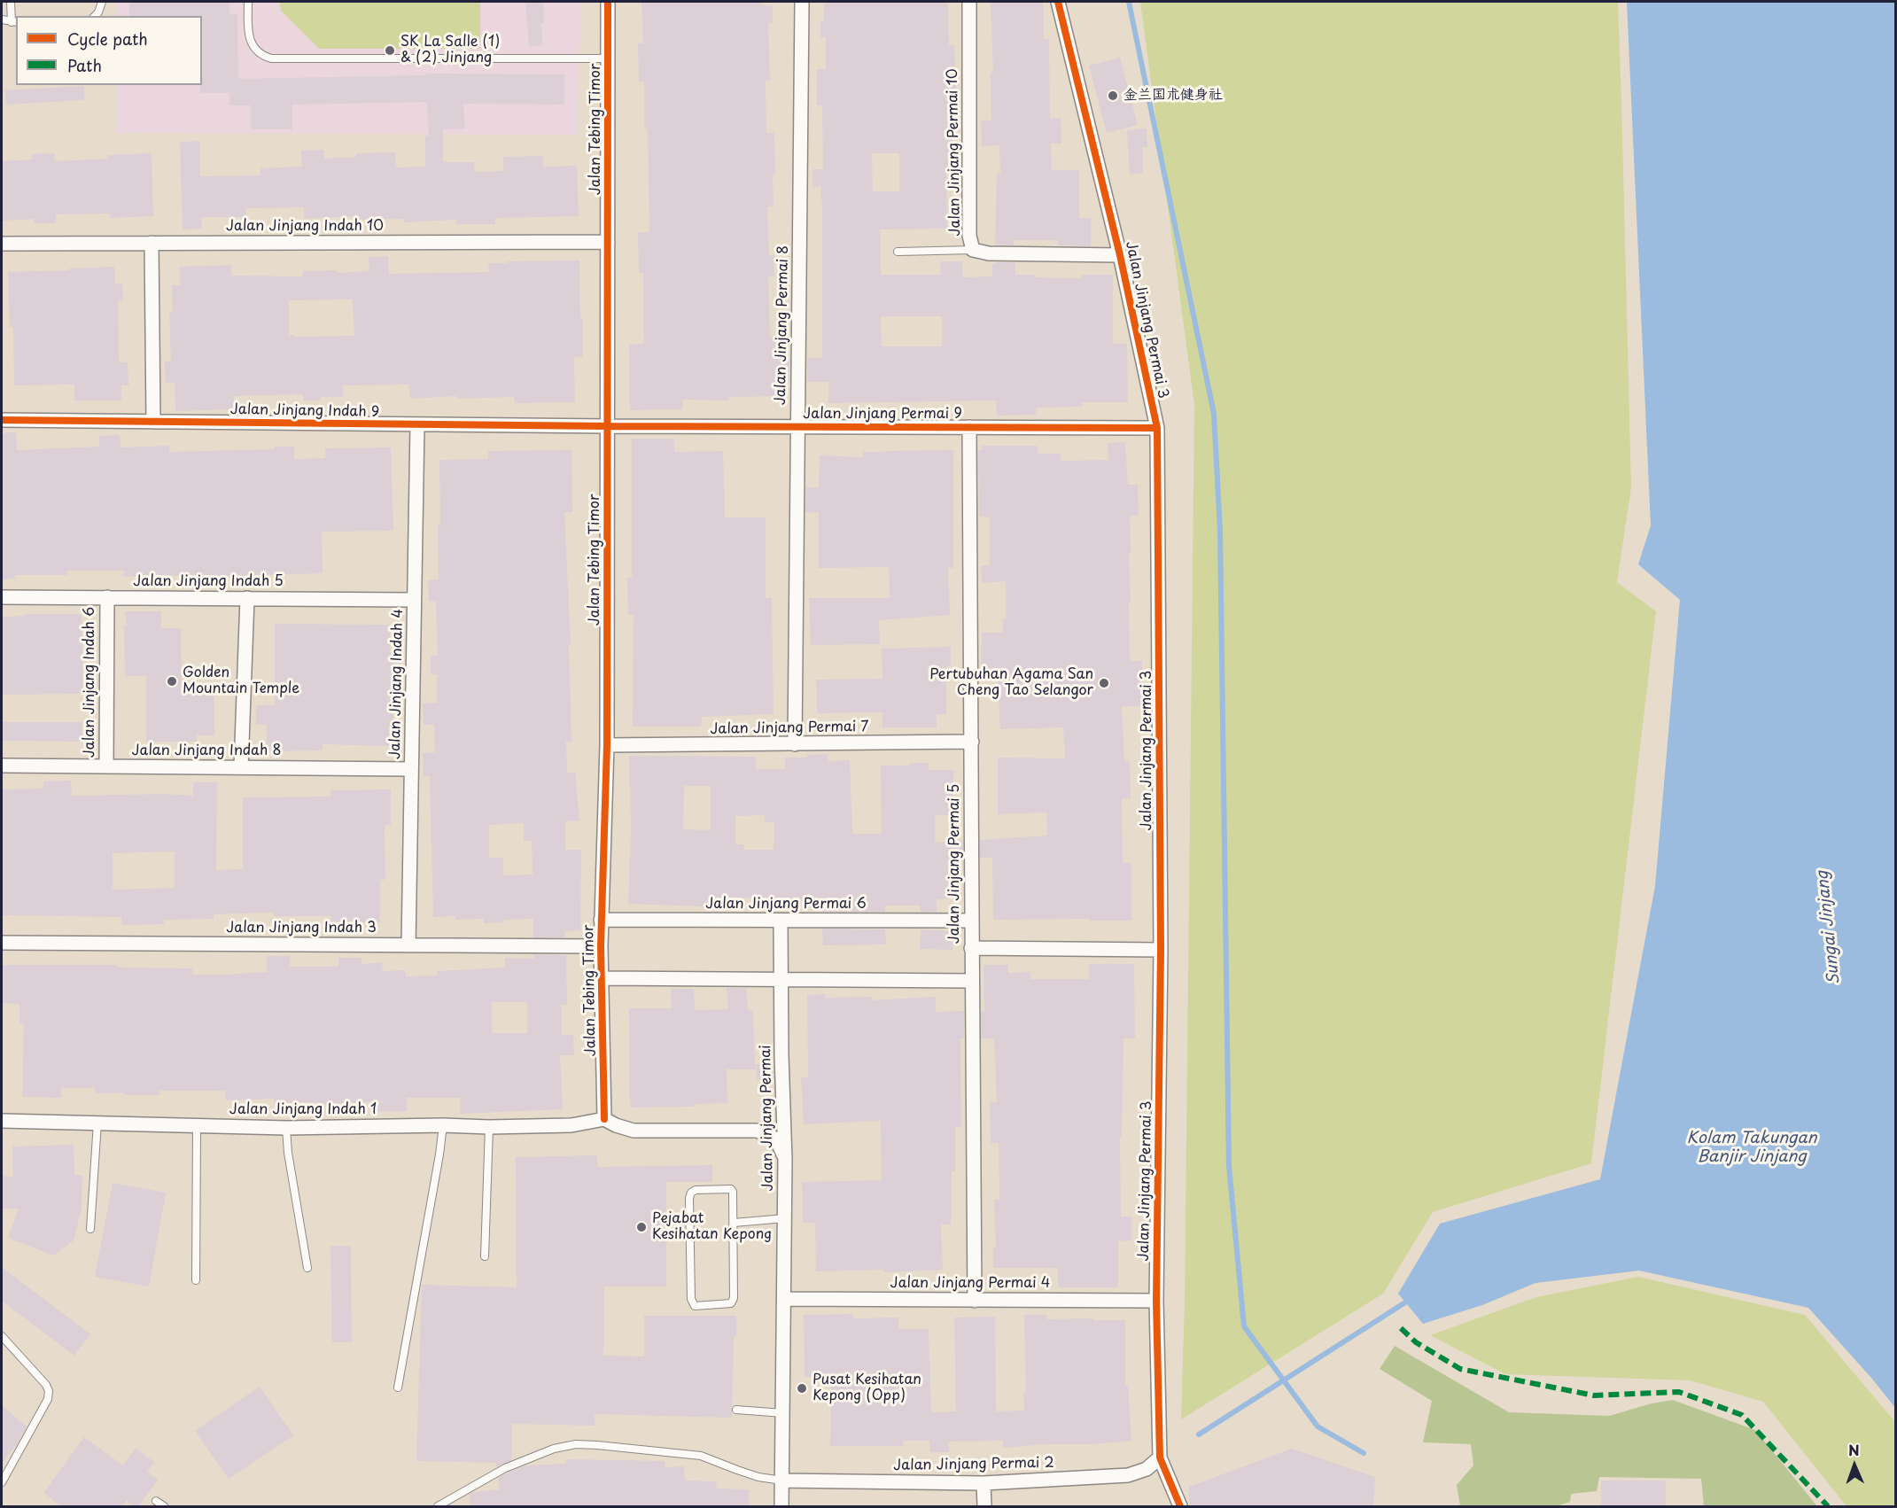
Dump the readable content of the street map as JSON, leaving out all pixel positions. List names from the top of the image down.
{
  "streets": {
    "street": [
      "Jalan Tebing Timor",
      "Jalan Jinjang Permai 10",
      "Jalan Jinjang Indah 10",
      "Jalan Jinjang Permai 3",
      "Jalan Jinjang Permai 8",
      "Jalan Jinjang Indah 9",
      "Jalan Jinjang Permai 9",
      "Jalan Jinjang Indah 5",
      "Jalan Jinjang Indah 6",
      "Jalan Jinjang Indah 4",
      "Jalan Jinjang Permai 7",
      "Jalan Jinjang Indah 8",
      "Jalan Jinjang Permai 5",
      "Jalan Jinjang Permai 6",
      "Jalan Jinjang Indah 3",
      "Jalan Jinjang Indah 1",
      "Jalan Jinjang Permai",
      "Jalan Jinjang Permai 4",
      "Jalan Jinjang Permai 2"
    ]
  },
  "crossings": [
    ["Jalan Tebing Timor", "Jalan Jinjang Indah 10"],
    ["Jalan Tebing Timor", "Jalan Jinjang Indah 9"],
    ["Jalan Tebing Timor", "Jalan Jinjang Permai 9"],
    ["Jalan Tebing Timor", "Jalan Jinjang Permai 7"],
    ["Jalan Tebing Timor", "Jalan Jinjang Permai 6"],
    ["Jalan Tebing Timor", "Jalan Jinjang Indah 3"],
    ["Jalan Tebing Timor", "Jalan Jinjang Indah 1"],
    ["Jalan Jinjang Permai 10", "Jalan Jinjang Permai 3"],
    ["Jalan Jinjang Permai 3", "Jalan Jinjang Permai 9"],
    ["Jalan Jinjang Permai 3", "Jalan Jinjang Permai 4"],
    ["Jalan Jinjang Permai 3", "Jalan Jinjang Permai 2"],
    ["Jalan Jinjang Permai 8", "Jalan Jinjang Permai 9"],
    ["Jalan Jinjang Permai 8", "Jalan Jinjang Permai 7"],
    ["Jalan Jinjang Indah 9", "Jalan Jinjang Permai 9"],
    ["Jalan Jinjang Indah 9", "Jalan Jinjang Indah 4"],
    ["Jalan Jinjang Permai 9", "Jalan Jinjang Permai 5"],
    ["Jalan Jinjang Indah 5", "Jalan Jinjang Indah 6"],
    ["Jalan Jinjang Indah 5", "Jalan Jinjang Indah 4"],
    ["Jalan Jinjang Indah 6", "Jalan Jinjang Indah 8"],
    ["Jalan Jinjang Indah 4", "Jalan Jinjang Indah 8"],
    ["Jalan Jinjang Indah 4", "Jalan Jinjang Indah 3"],
    ["Jalan Jinjang Permai 7", "Jalan Jinjang Permai 5"],
    ["Jalan Jinjang Permai 5", "Jalan Jinjang Permai 6"],
    ["Jalan Jinjang Permai 5", "Jalan Jinjang Permai 4"],
    ["Jalan Jinjang Permai 6", "Jalan Jinjang Permai"],
    ["Jalan Jinjang Permai", "Jalan Jinjang Permai 4"],
    ["Jalan Jinjang Permai", "Jalan Jinjang Permai 2"]
  ],
  "water": ["Sungai Jinjang", "Kolam Takungan Banjir Jinjang"],
  "places": [
    "SK La Salle (1) & (2) Jinjang",
    "金兰国术健身社",
    "Golden Mountain Temple",
    "Pertubuhan Agama San Cheng Tao Selangor",
    "Pejabat Kesihatan Kepong",
    "Pusat Kesihatan Kepong (Opp)"
  ],
  "legend": ["Cycle path", "Path"],
  "north": "top"
}
